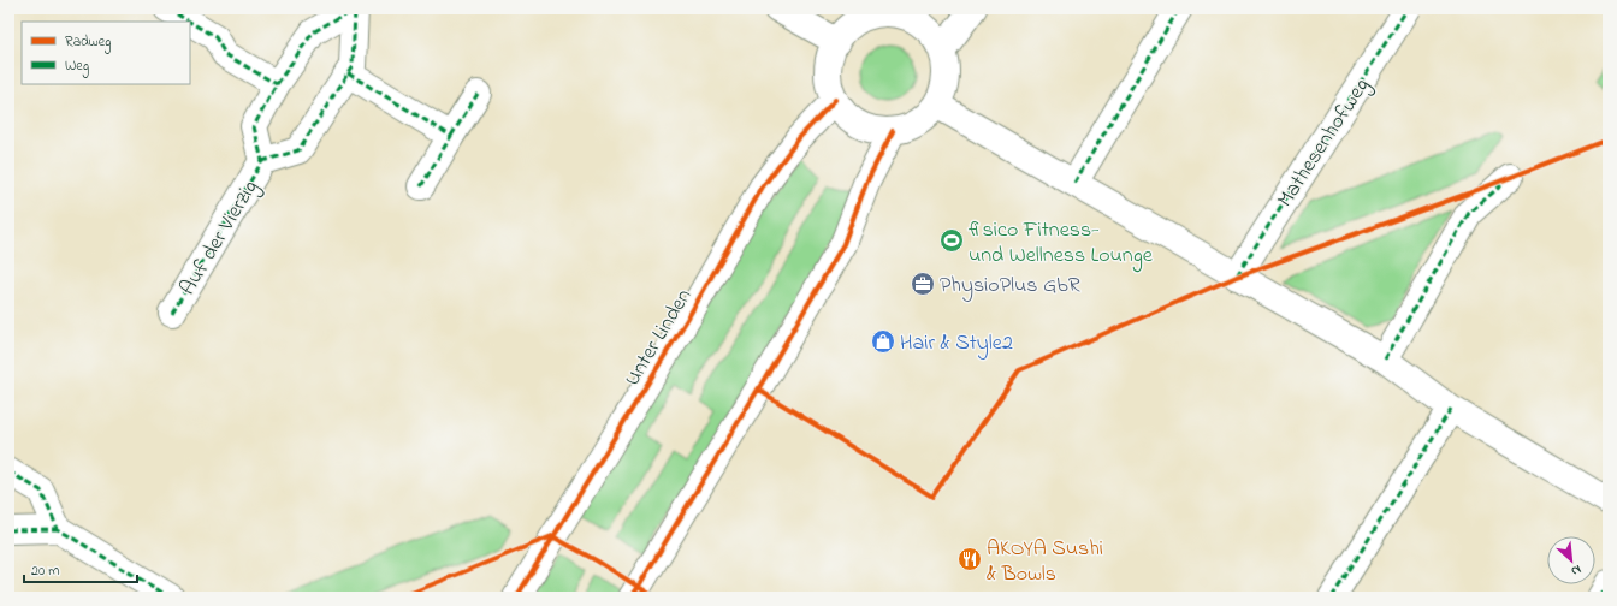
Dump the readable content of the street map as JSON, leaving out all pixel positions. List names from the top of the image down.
{
  "streets": {
    "street": ["Mathesenhofweg", "Auf der Vierzig", "Unter Linden"]
  },
  "places": {
    "sports": ["fisico Fitness- und Wellness Lounge"],
    "office": ["PhysioPlus GbR"],
    "shop": ["Hair & Style2"],
    "restaurant": ["AKOYA Sushi & Bowls"]
  },
  "legend": ["Radweg", "Weg"],
  "scale_bar": "20 m",
  "north": "bottom right"
}
